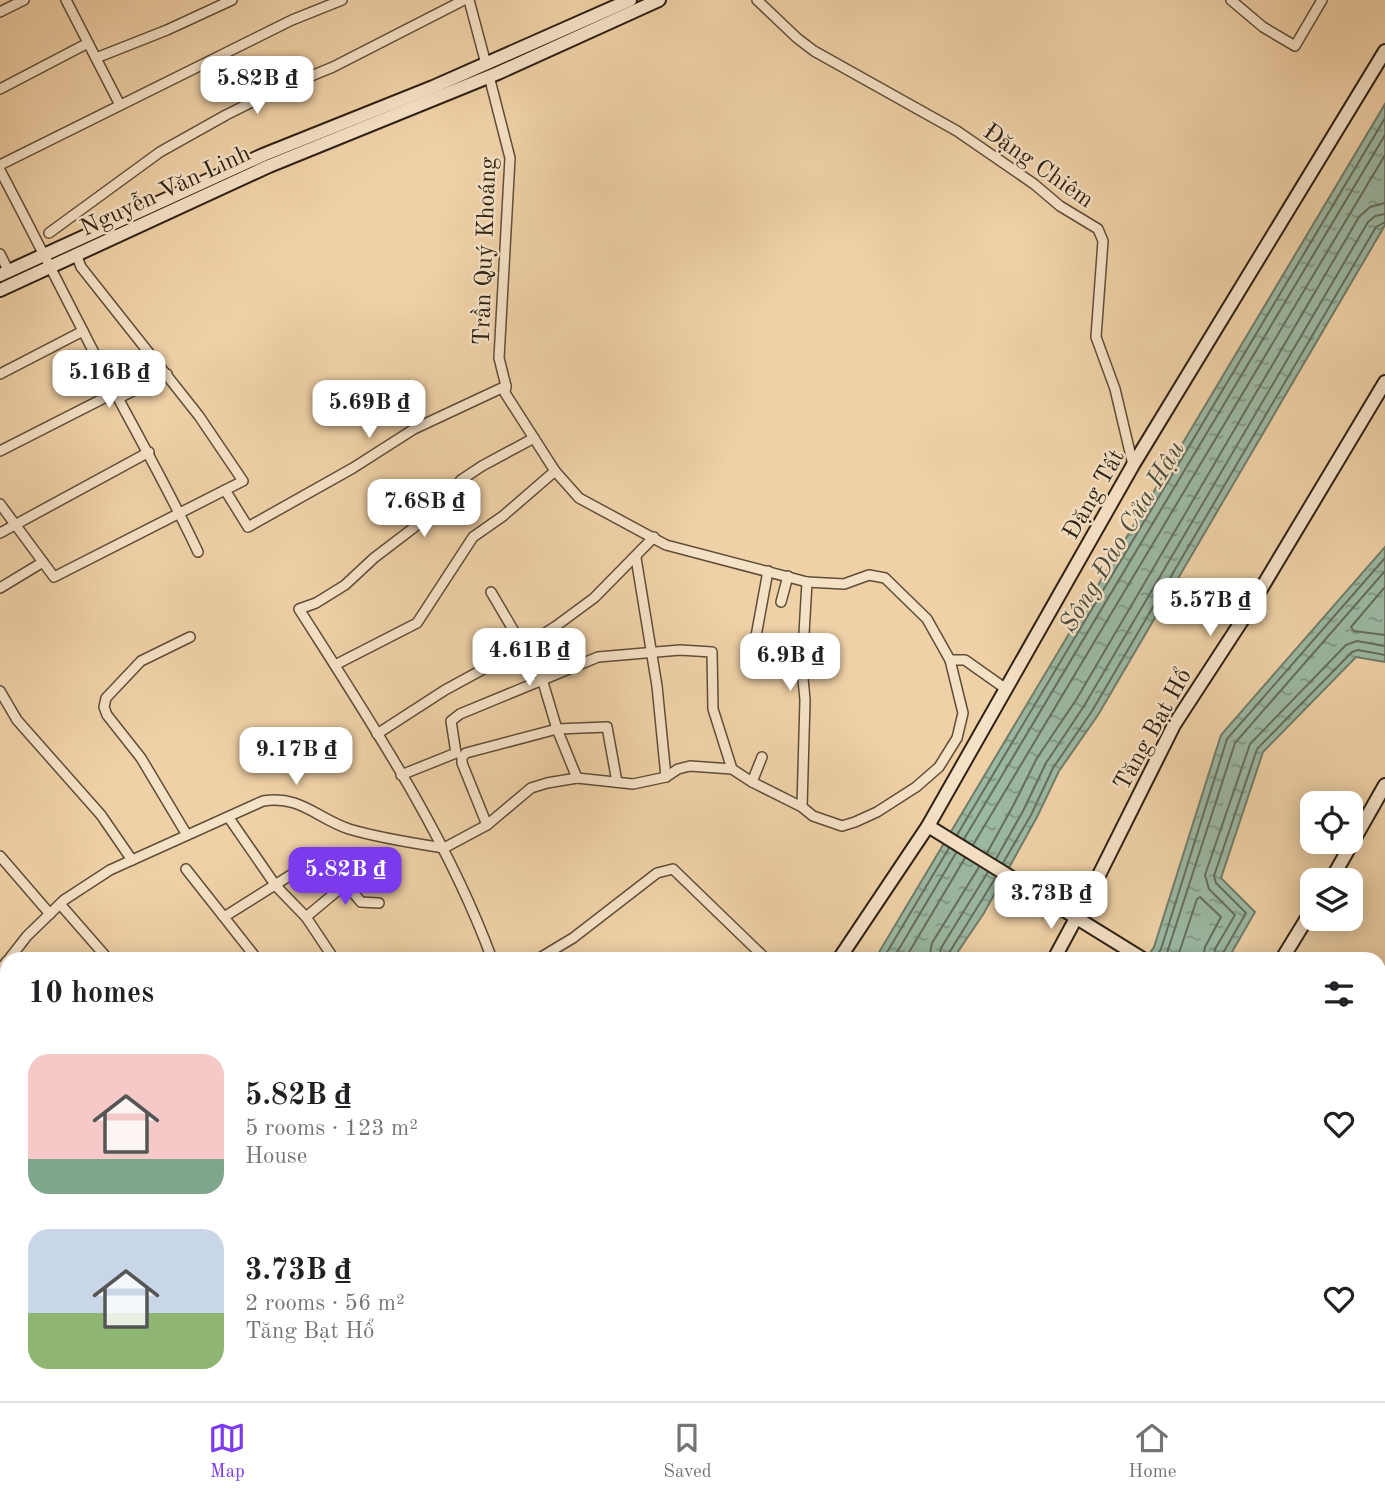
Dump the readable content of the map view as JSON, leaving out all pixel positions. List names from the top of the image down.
{
  "streets": {
    "main road": ["Nguyễn Văn Linh", "Đặng Tất", "Tăng Bạt Hổ"],
    "street": ["Đặng Chiêm", "Trần Quý Khoáng"]
  },
  "crossings": [
    ["Đặng Chiêm", "Đặng Tất"],
    ["Nguyễn Văn Linh", "Trần Quý Khoáng"]
  ],
  "water": ["Sông Đào Cửa Hậu"],
  "page": {
    "price": [
      "5.82B ₫",
      "5.16B ₫",
      "5.69B ₫",
      "7.68B ₫",
      "5.57B ₫",
      "4.61B ₫",
      "6.9B ₫",
      "9.17B ₫",
      "5.82B ₫",
      "3.73B ₫"
    ],
    "heading": "10 homes",
    "list": [
      {
        "name": "5.82B ₫",
        "note": "5 rooms · 123 m² · House"
      },
      {
        "name": "3.73B ₫",
        "note": "2 rooms · 56 m² · Tăng Bạt Hổ"
      }
    ],
    "tabs": ["Map", "Saved", "Home"]
  }
}
